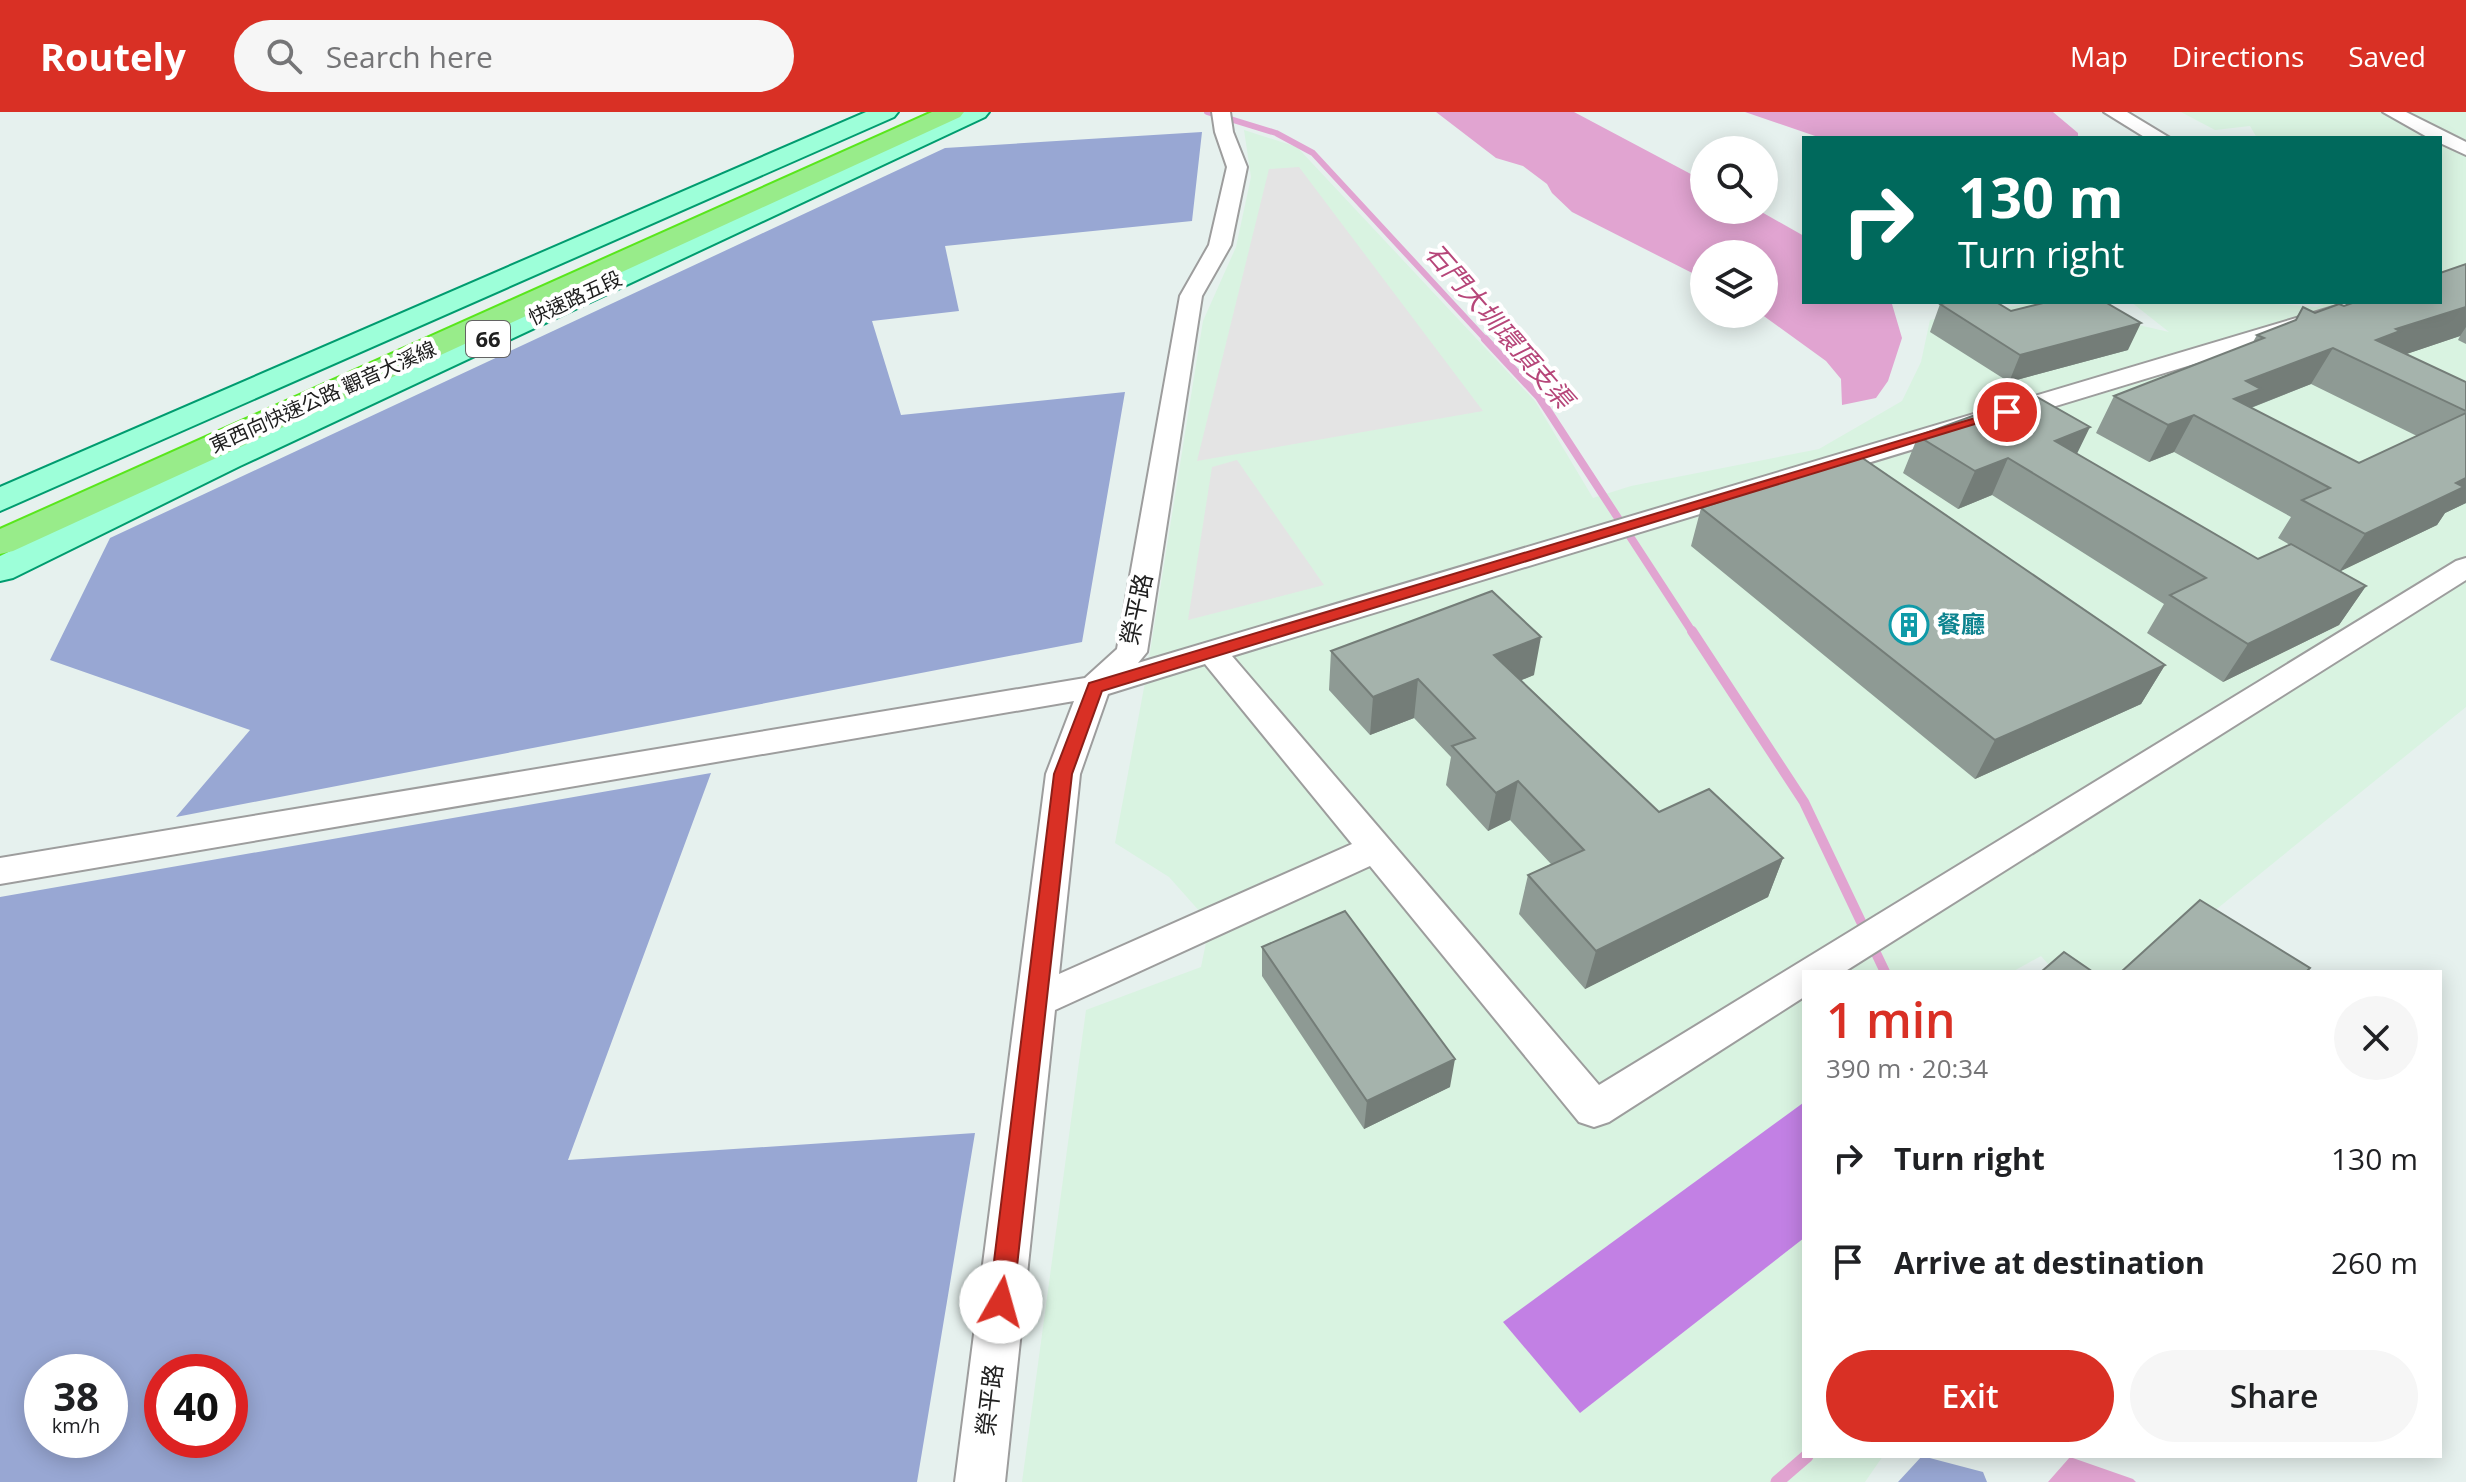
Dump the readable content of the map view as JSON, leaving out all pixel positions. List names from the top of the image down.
{
  "streets": {
    "highway": ["66", "東西向快速公路 觀音大溪線"],
    "main road": ["快速路五段"],
    "street": ["榮平路"]
  },
  "water": ["石門大圳環頂支渠"],
  "places": {
    "building": ["餐廳"]
  },
  "page": {
    "header": "Routely",
    "search": "Search here",
    "nav": ["Map", "Directions", "Saved"],
    "turn": ["130 m", "Turn right"],
    "heading": ["1 min", "390 m · 20:34"],
    "list": [
      {
        "name": "Turn right",
        "value": "130 m"
      },
      {
        "name": "Arrive at destination",
        "value": "260 m"
      }
    ],
    "buttons": ["Exit", "Share"],
    "speed": "38 km/h",
    "limit": "40"
  }
}
